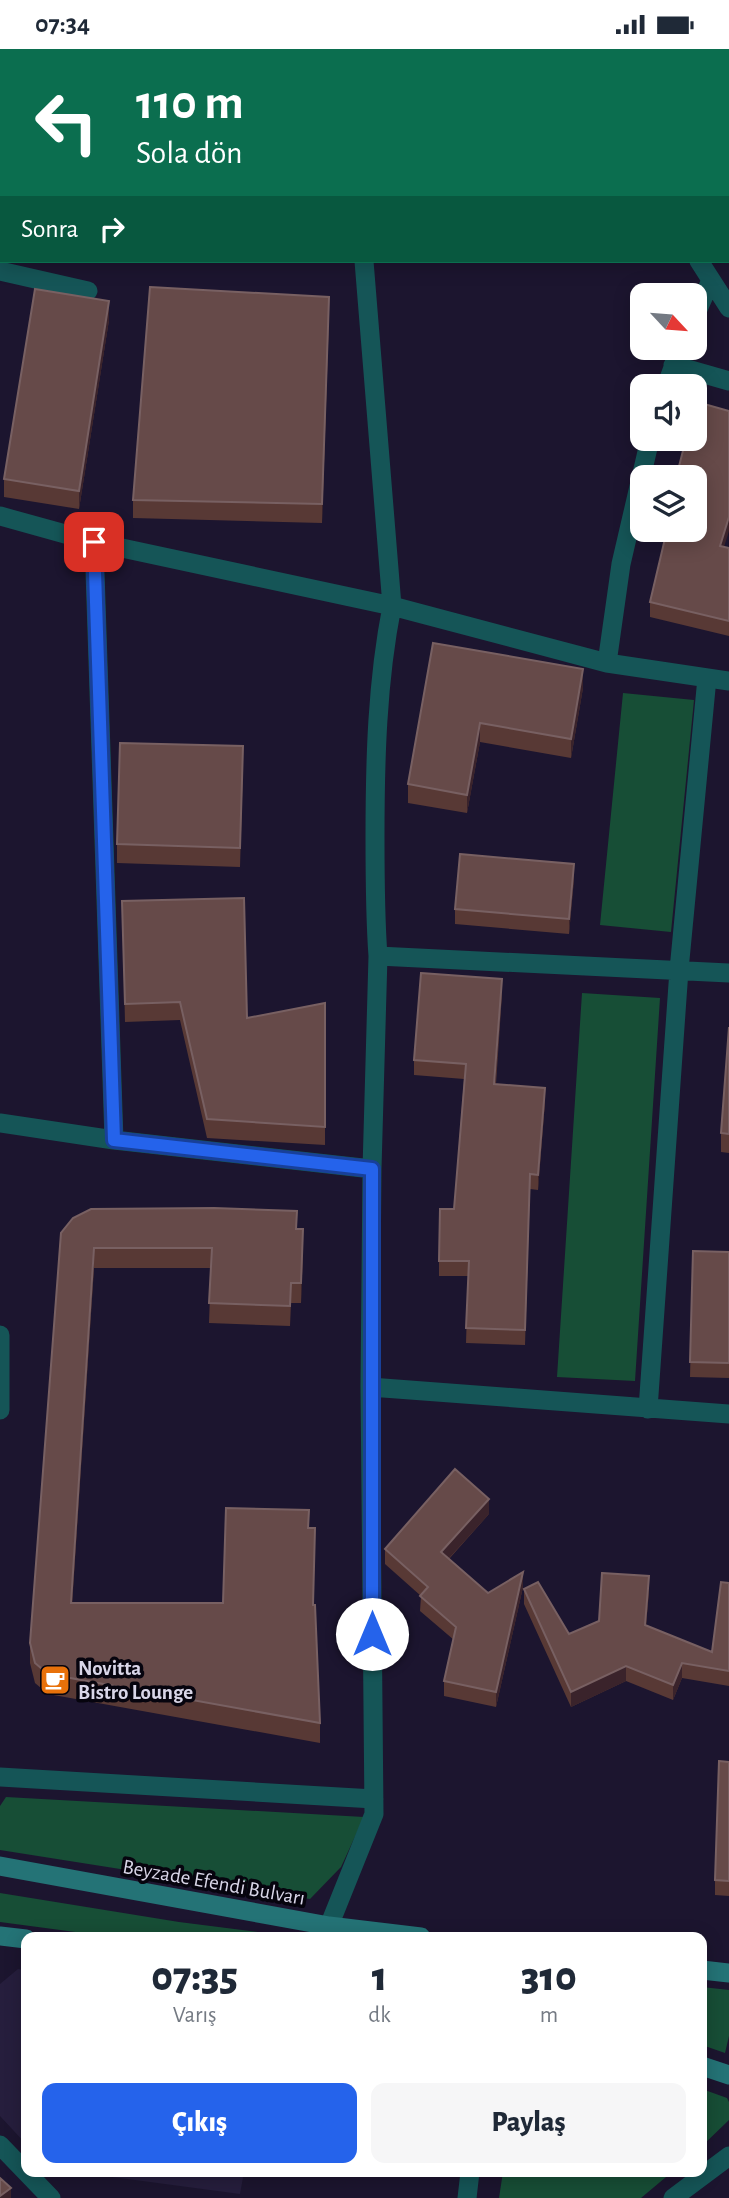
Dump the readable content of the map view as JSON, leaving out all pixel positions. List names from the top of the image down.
{
  "streets": {
    "main road": ["Beyzade Efendi Bulvarı"]
  },
  "places": {
    "cafe": ["Novitta Bistro Lounge"]
  },
  "north": "bottom right",
  "page": {
    "status": "07:34",
    "turn": ["110 m", "Sola dön"],
    "then": "Sonra",
    "eta": [
      "07:35",
      "Varış",
      "1",
      "dk",
      "310",
      "m"
    ],
    "buttons": ["Çıkış", "Paylaş"]
  }
}
